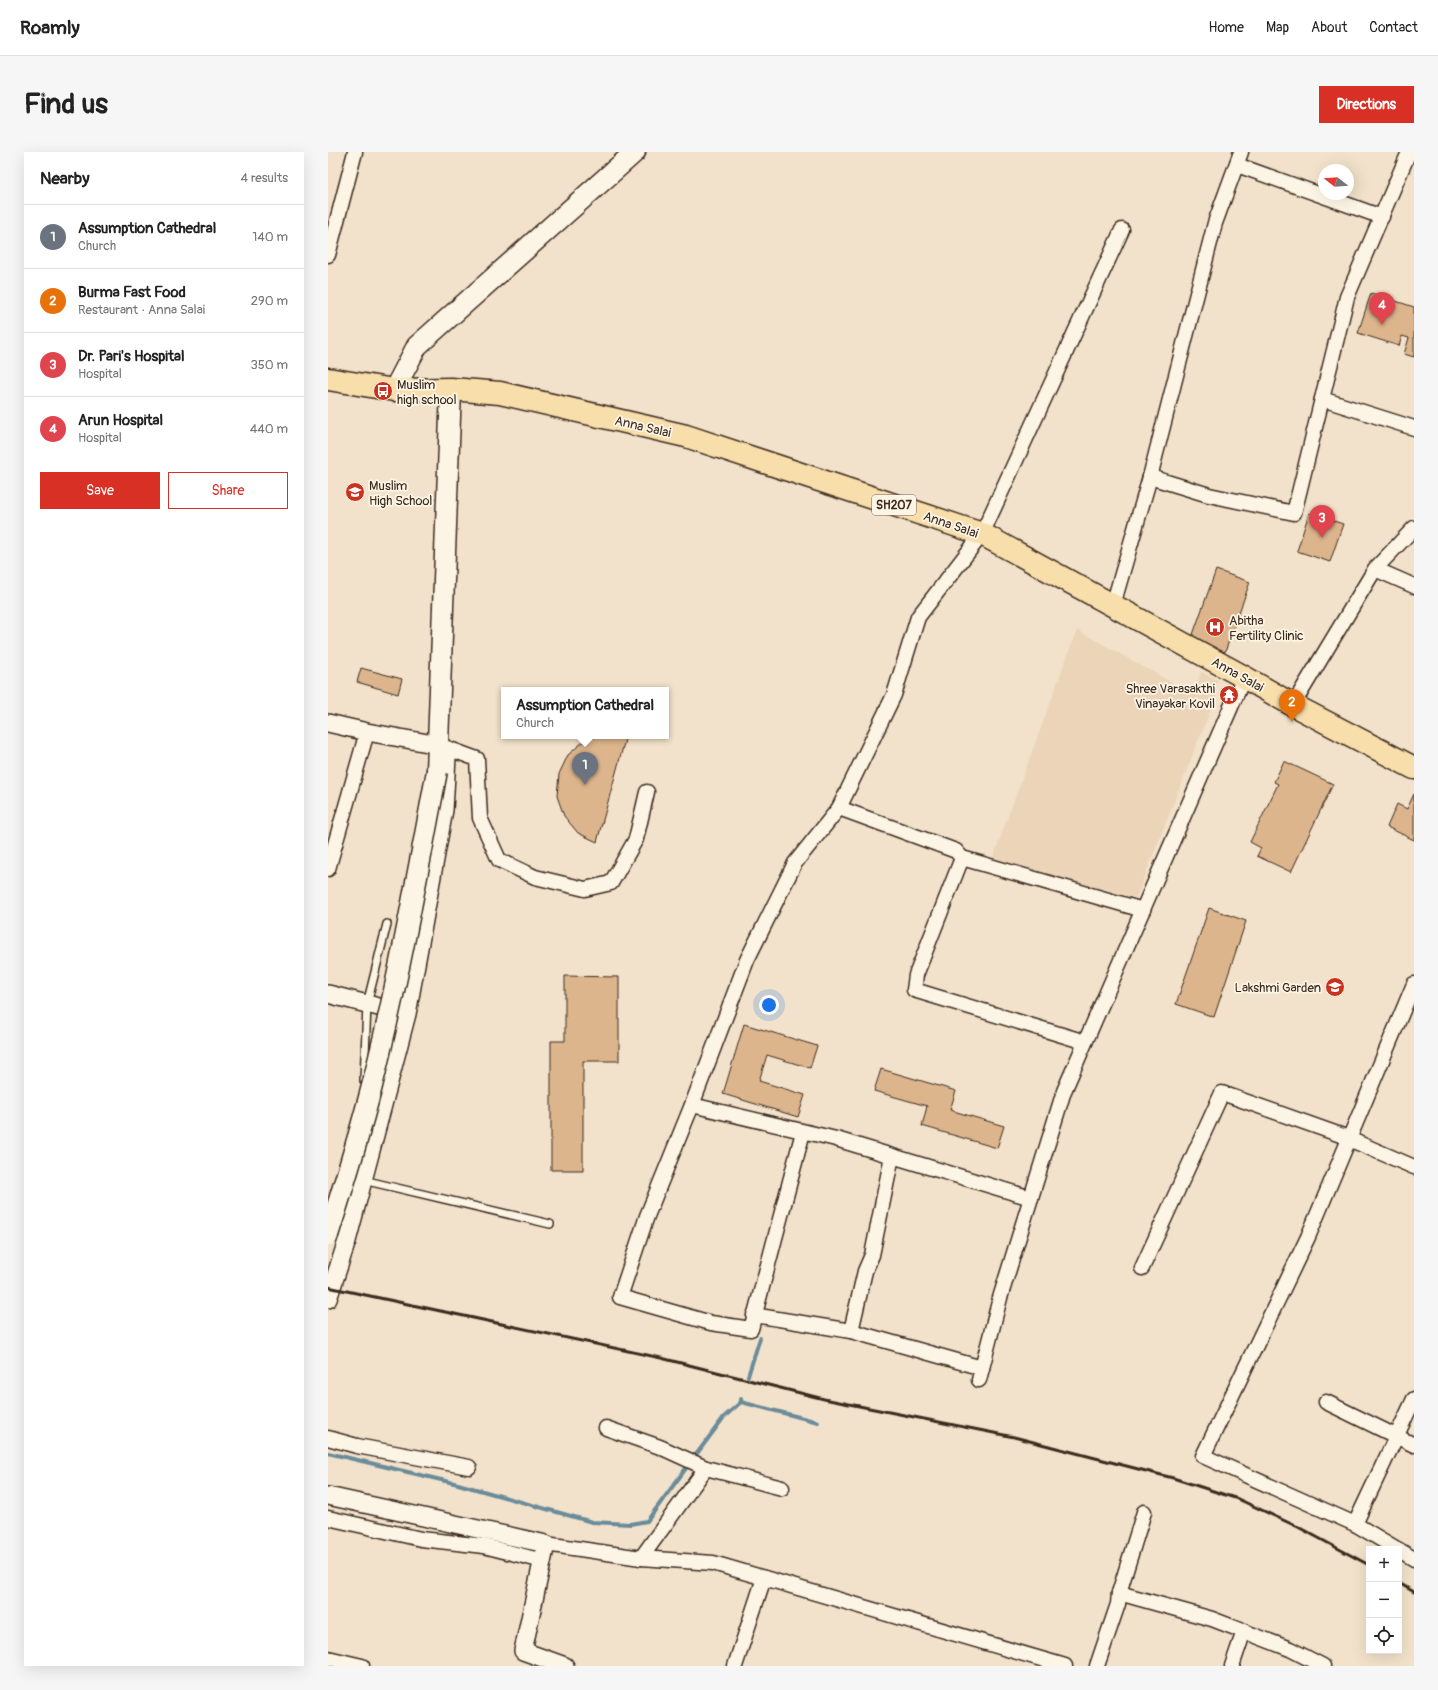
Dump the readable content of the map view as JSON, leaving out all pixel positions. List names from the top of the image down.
{
  "streets": {
    "main road": ["Anna Salai", "SH207"]
  },
  "places": {
    "bus stop": ["Muslim high school"],
    "school or university": ["Muslim High School", "Lakshmi Garden"],
    "hospital": ["Abitha Fertility Clinic"],
    "temple": ["Shree Varasakthi Vinayakar Kovil"]
  },
  "north": "left",
  "page": {
    "header": "Roamly",
    "nav": [
      "Home",
      "Map",
      "About",
      "Contact"
    ],
    "buttons": [
      "Directions",
      ["Save", "Share"]
    ],
    "title": "Find us",
    "heading": ["Nearby", "4 results"],
    "list": [
      {
        "mark": "1",
        "name": "Assumption Cathedral",
        "note": "Church",
        "value": "140 m"
      },
      {
        "mark": "2",
        "name": "Burma Fast Food",
        "note": "Restaurant · Anna Salai",
        "value": "290 m"
      },
      {
        "mark": "3",
        "name": "Dr. Pari's Hospital",
        "note": "Hospital",
        "value": "350 m"
      },
      {
        "mark": "4",
        "name": "Arun Hospital",
        "note": "Hospital",
        "value": "440 m"
      }
    ],
    "pins": [
      "4",
      "3",
      "2",
      "1"
    ],
    "popup": ["Assumption Cathedral", "Church"],
    "map_buttons": ["+", "−"]
  }
}
